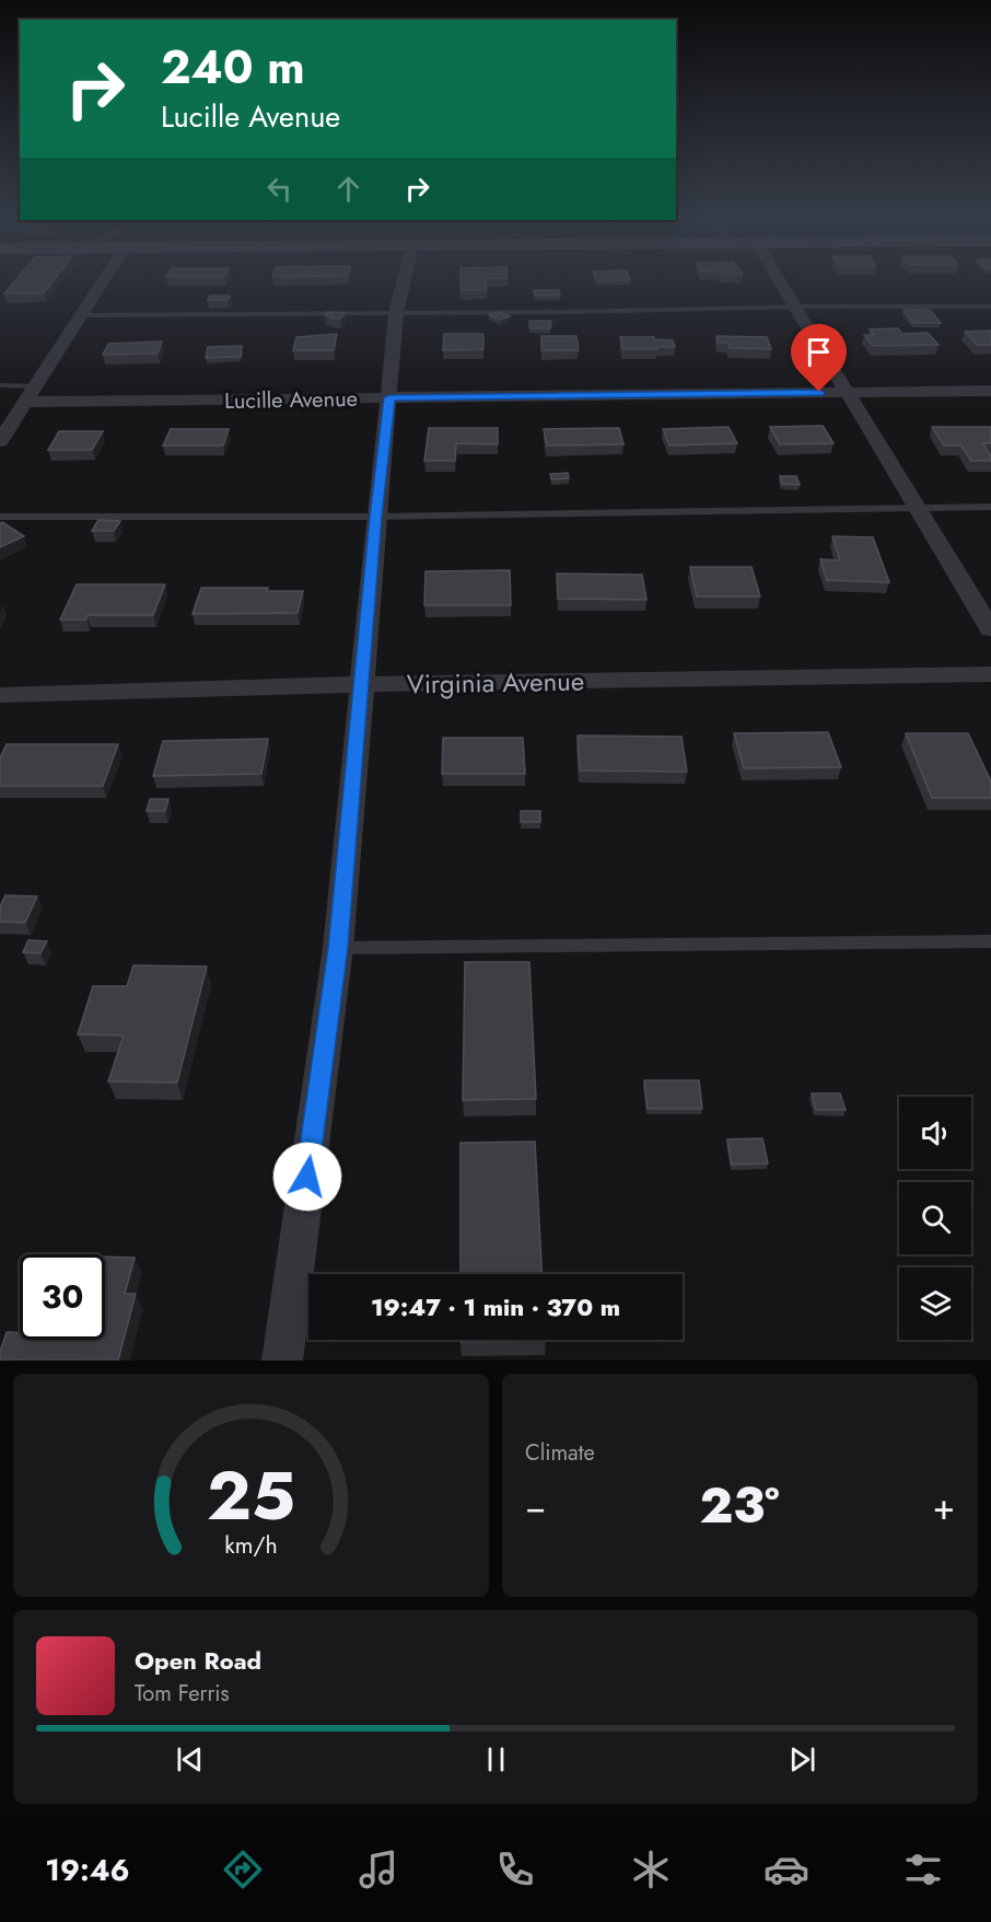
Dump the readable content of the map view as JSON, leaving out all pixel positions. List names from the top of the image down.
{
  "streets": {
    "street": ["Lucille Avenue", "Virginia Avenue"]
  },
  "page": {
    "turn": ["240 m", "Lucille Avenue"],
    "limit": "30",
    "trip": "19:47 · 1 min · 370 m",
    "tile": "Climate",
    "heat": ["−", "23°", "+"],
    "song": ["Open Road", "Tom Ferris"],
    "tabs": "19:46",
    "gauge": ["25", "km/h"]
  }
}
